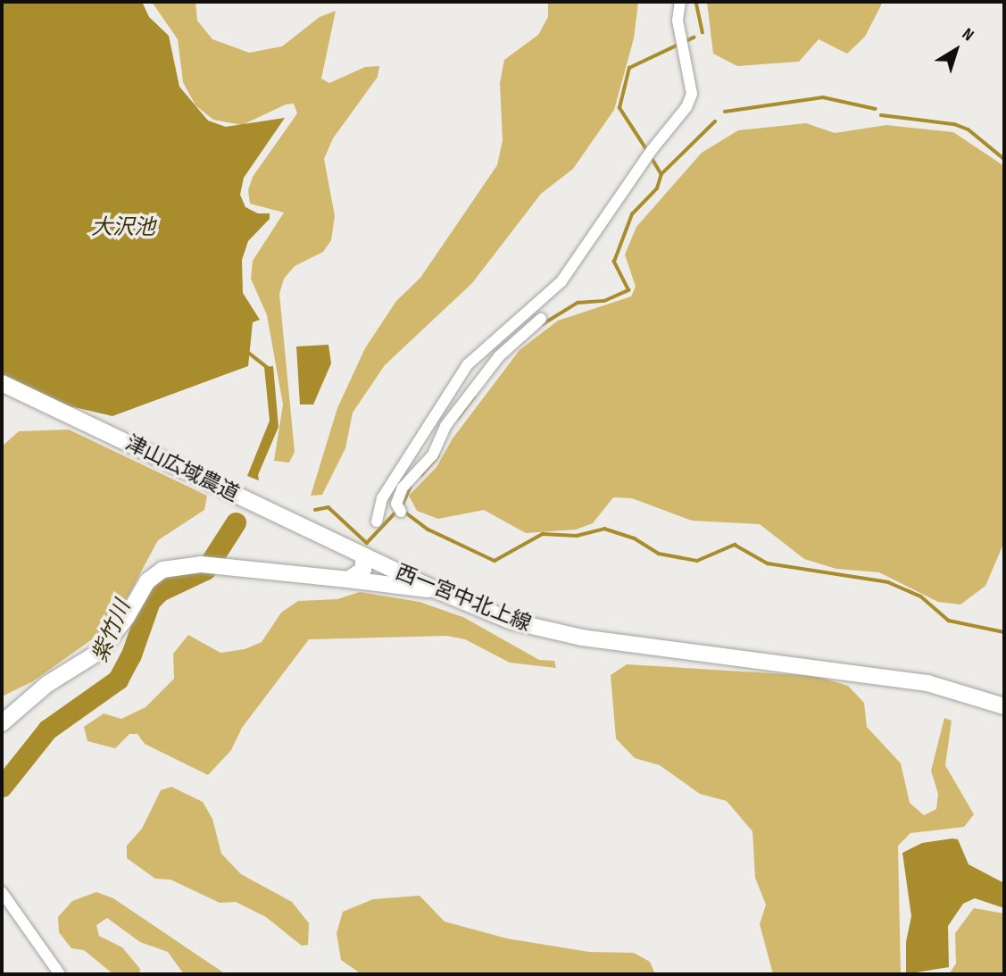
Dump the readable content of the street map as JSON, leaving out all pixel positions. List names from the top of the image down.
{
  "streets": {
    "main road": ["津山広域農道", "西一宮中北上線"]
  },
  "crossings": [
    ["津山広域農道", "西一宮中北上線"]
  ],
  "water": ["大沢池", "紫竹川"],
  "north": "top right"
}
